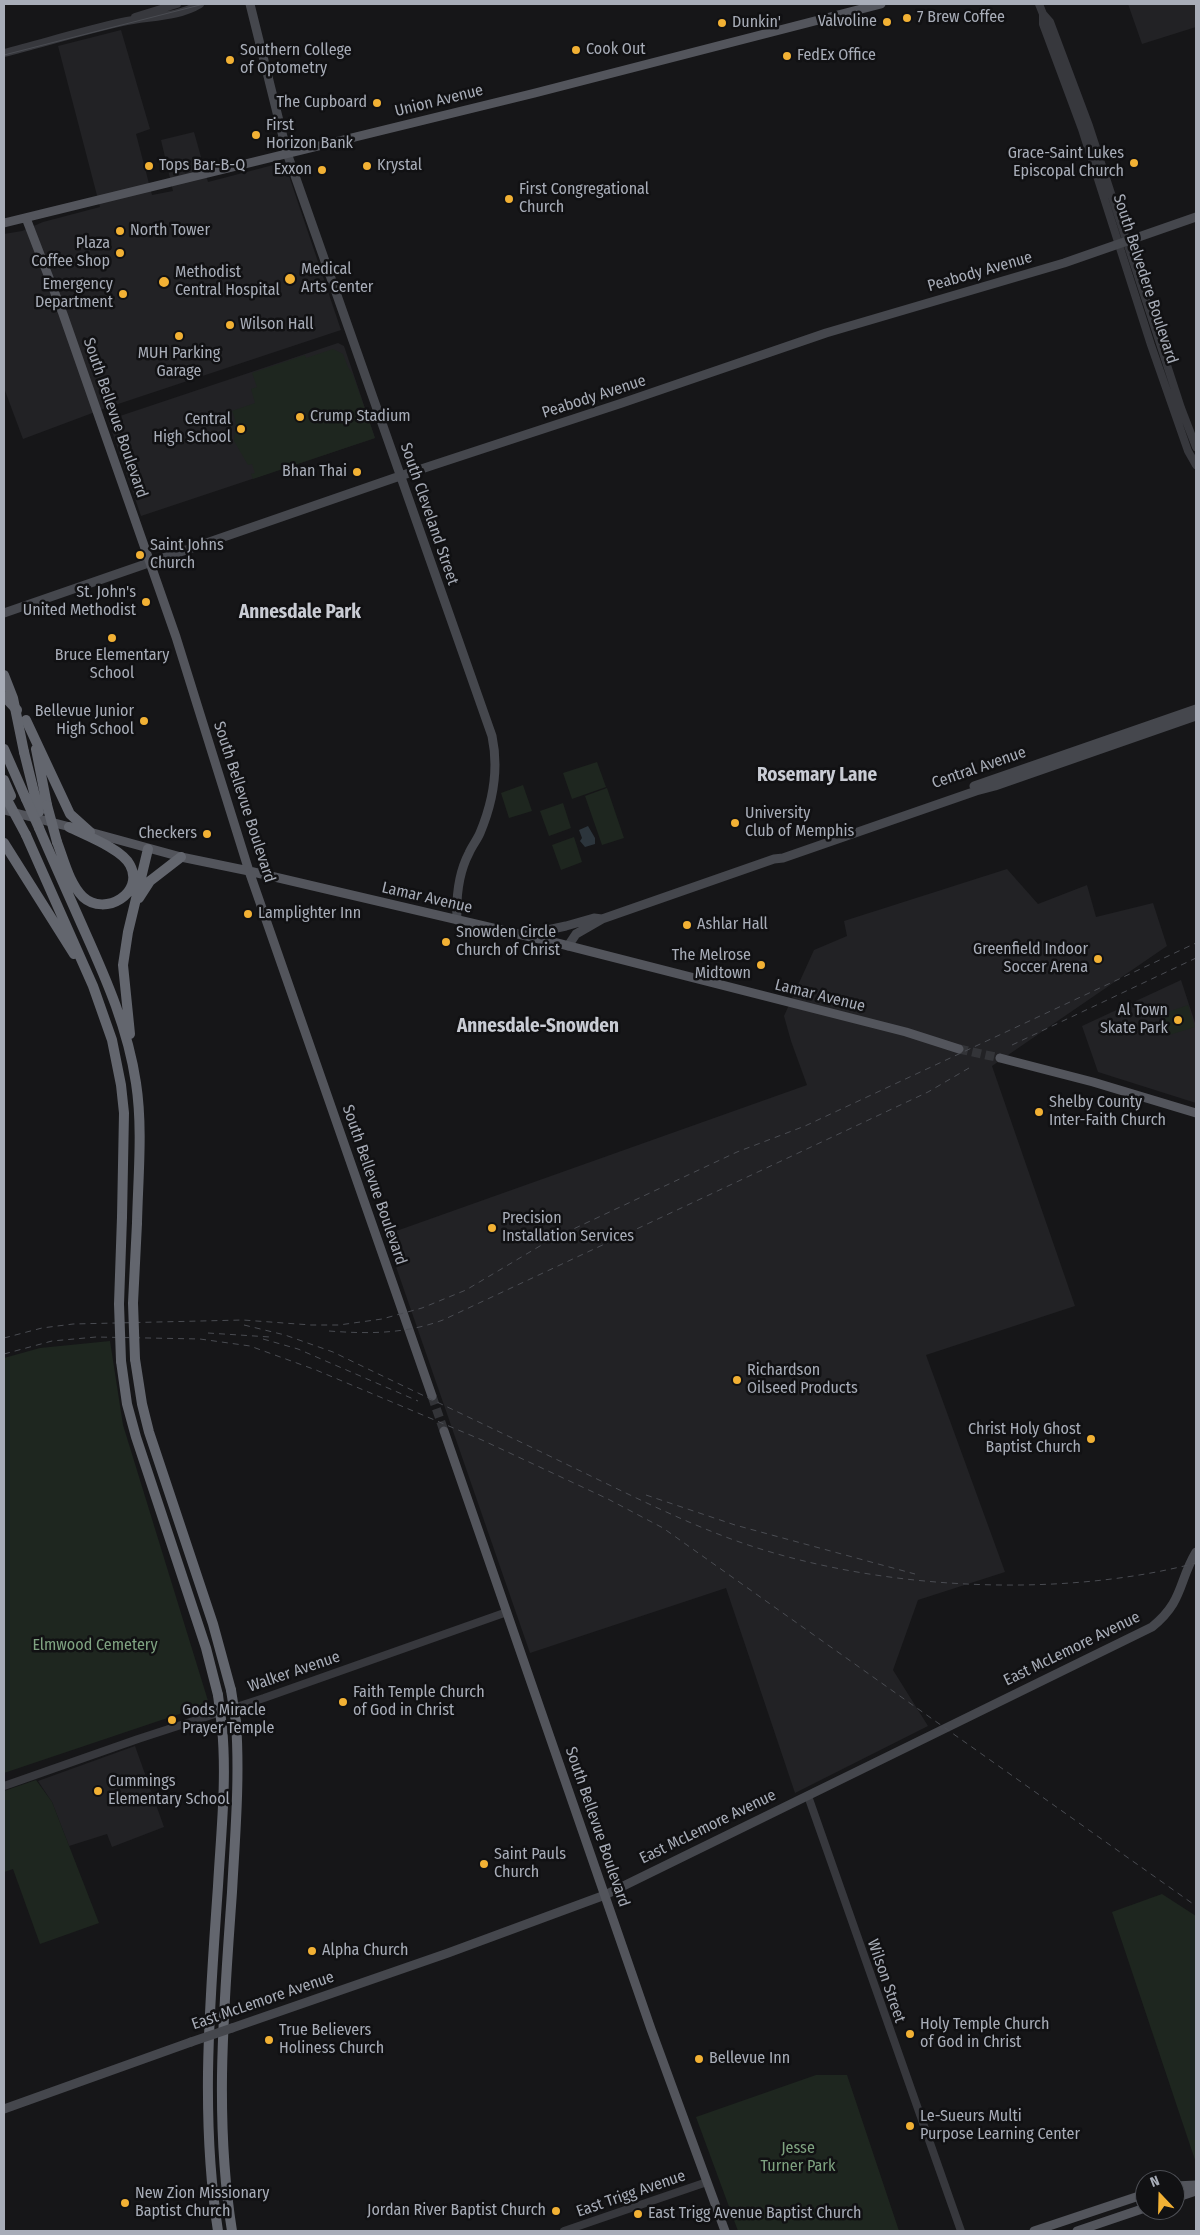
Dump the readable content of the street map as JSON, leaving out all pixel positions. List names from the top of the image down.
{
  "streets": {
    "main road": [
      "Union Avenue",
      "Peabody Avenue",
      "South Bellevue Boulevard",
      "South Cleveland Street",
      "Central Avenue",
      "Lamar Avenue",
      "East McLemore Avenue"
    ],
    "street": [
      "South Belvedere Boulevard",
      "Walker Avenue",
      "Wilson Street",
      "East Trigg Avenue"
    ]
  },
  "crossings": [
    ["Union Avenue", "South Bellevue Boulevard"],
    ["Union Avenue", "South Cleveland Street"],
    ["Peabody Avenue", "South Belvedere Boulevard"],
    ["Peabody Avenue", "South Bellevue Boulevard"],
    ["Peabody Avenue", "South Cleveland Street"],
    ["South Bellevue Boulevard", "Lamar Avenue"],
    ["South Bellevue Boulevard", "East McLemore Avenue"],
    ["South Bellevue Boulevard", "Walker Avenue"],
    ["South Bellevue Boulevard", "East Trigg Avenue"],
    ["South Cleveland Street", "Lamar Avenue"],
    ["Central Avenue", "Lamar Avenue"],
    ["East McLemore Avenue", "Wilson Street"]
  ],
  "districts": ["Annesdale Park", "Rosemary Lane", "Annesdale-Snowden"],
  "parks": ["Elmwood Cemetery", "Jesse Turner Park"],
  "places": [
    "7 Brew Coffee",
    "Valvoline",
    "Dunkin'",
    "Cook Out",
    "FedEx Office",
    "Southern College of Optometry",
    "The Cupboard",
    "First Horizon Bank",
    "Grace-Saint Lukes Episcopal Church",
    "Tops Bar-B-Q",
    "Krystal",
    "Exxon",
    "First Congregational Church",
    "North Tower",
    "Plaza Coffee Shop",
    "Medical Arts Center",
    "Methodist Central Hospital",
    "Emergency Department",
    "Wilson Hall",
    "MUH Parking Garage",
    "Crump Stadium",
    "Central High School",
    "Bhan Thai",
    "Saint Johns Church",
    "St. John's United Methodist",
    "Bruce Elementary School",
    "Bellevue Junior High School",
    "University Club of Memphis",
    "Checkers",
    "Lamplighter Inn",
    "Ashlar Hall",
    "Snowden Circle Church of Christ",
    "Greenfield Indoor Soccer Arena",
    "The Melrose Midtown",
    "Al Town Skate Park",
    "Shelby County Inter-Faith Church",
    "Precision Installation Services",
    "Richardson Oilseed Products",
    "Christ Holy Ghost Baptist Church",
    "Faith Temple Church of God in Christ",
    "Gods Miracle Prayer Temple",
    "Cummings Elementary School",
    "Saint Pauls Church",
    "Alpha Church",
    "Holy Temple Church of God in Christ",
    "True Believers Holiness Church",
    "Bellevue Inn",
    "Le-Sueurs Multi Purpose Learning Center",
    "New Zion Missionary Baptist Church",
    "Jordan River Baptist Church",
    "East Trigg Avenue Baptist Church"
  ],
  "north": "top"
}
